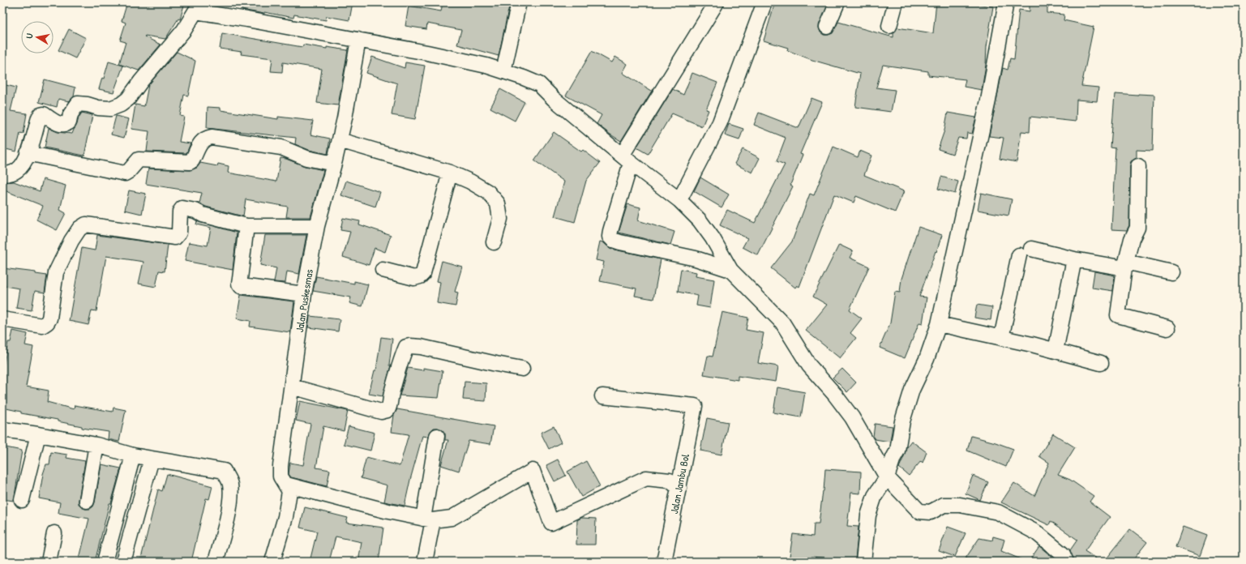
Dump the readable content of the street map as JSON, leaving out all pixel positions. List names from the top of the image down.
{
  "streets": {
    "street": ["Jalan Puskesmas", "Jalan Jambu Bol"]
  },
  "north": "left"
}
